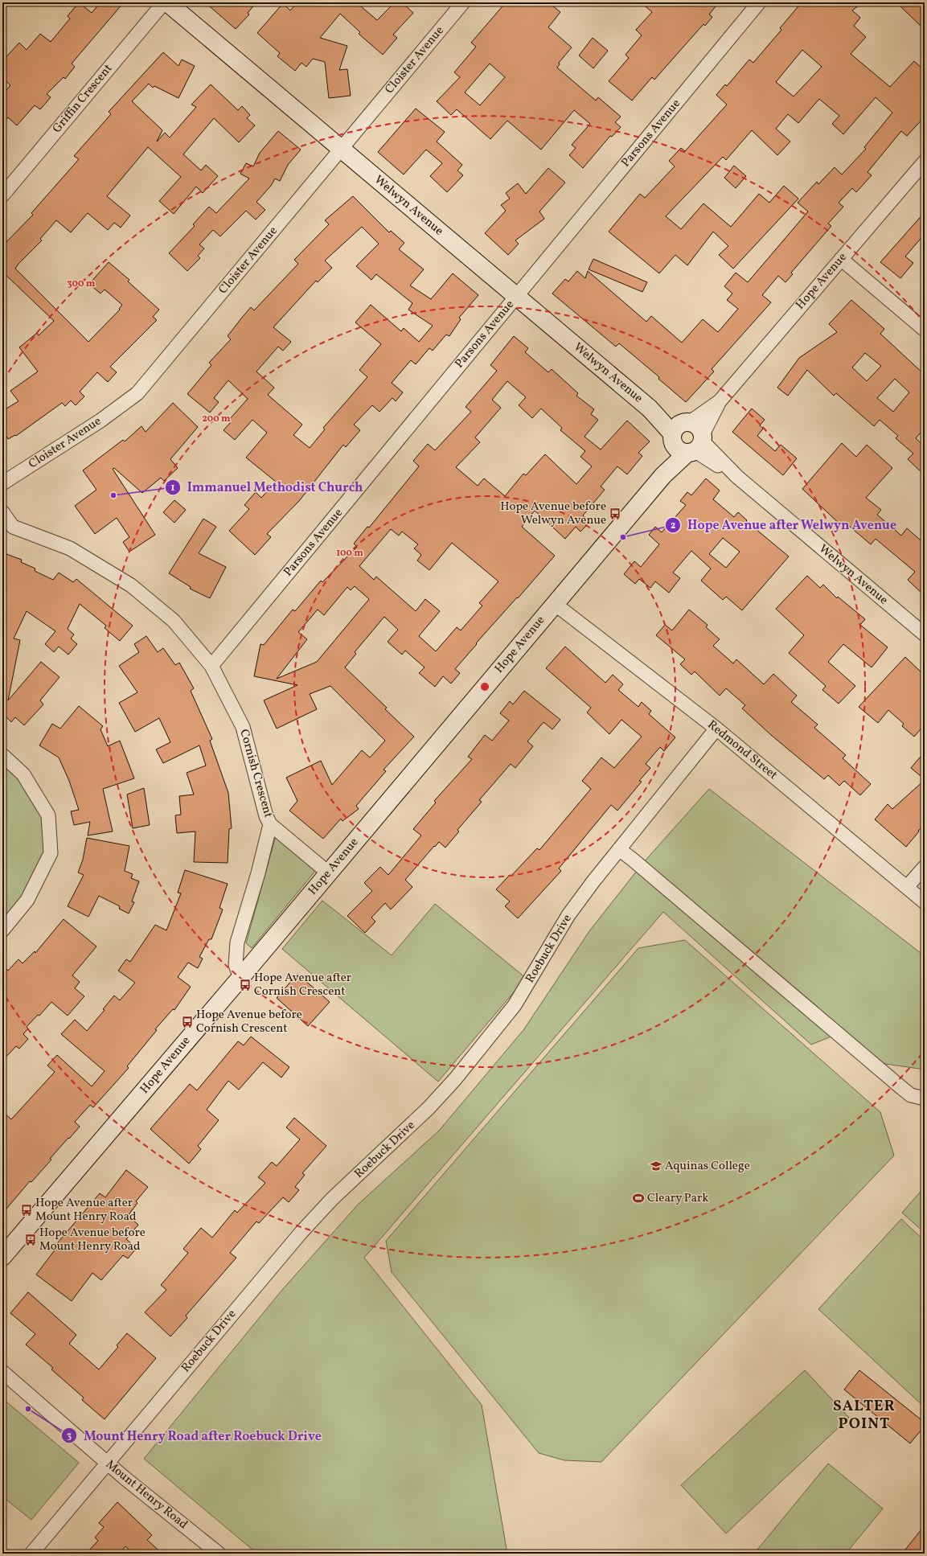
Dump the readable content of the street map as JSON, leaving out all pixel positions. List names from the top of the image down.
{
  "streets": {
    "street": [
      "Cloister Avenue",
      "Griffin Crescent",
      "Parsons Avenue",
      "Welwyn Avenue",
      "Hope Avenue",
      "Redmond Street",
      "Cornish Crescent",
      "Roebuck Drive",
      "Mount Henry Road"
    ]
  },
  "crossings": [
    ["Cloister Avenue", "Welwyn Avenue"],
    ["Parsons Avenue", "Welwyn Avenue"],
    ["Parsons Avenue", "Cornish Crescent"],
    ["Welwyn Avenue", "Hope Avenue"],
    ["Hope Avenue", "Redmond Street"],
    ["Hope Avenue", "Cornish Crescent"],
    ["Redmond Street", "Roebuck Drive"],
    ["Roebuck Drive", "Mount Henry Road"]
  ],
  "districts": ["SALTER POINT"],
  "places": {
    "other": ["Immanuel Methodist Church", "Hope Avenue after Welwyn Avenue", "Mount Henry Road after Roebuck Drive"],
    "bus stop": [
      "Hope Avenue before Welwyn Avenue",
      "Hope Avenue after Cornish Crescent",
      "Hope Avenue before Cornish Crescent",
      "Hope Avenue after Mount Henry Road",
      "Hope Avenue before Mount Henry Road"
    ],
    "school or university": ["Aquinas College"],
    "sports": ["Cleary Park"]
  },
  "rings": ["300 m", "200 m", "100 m"]
}
